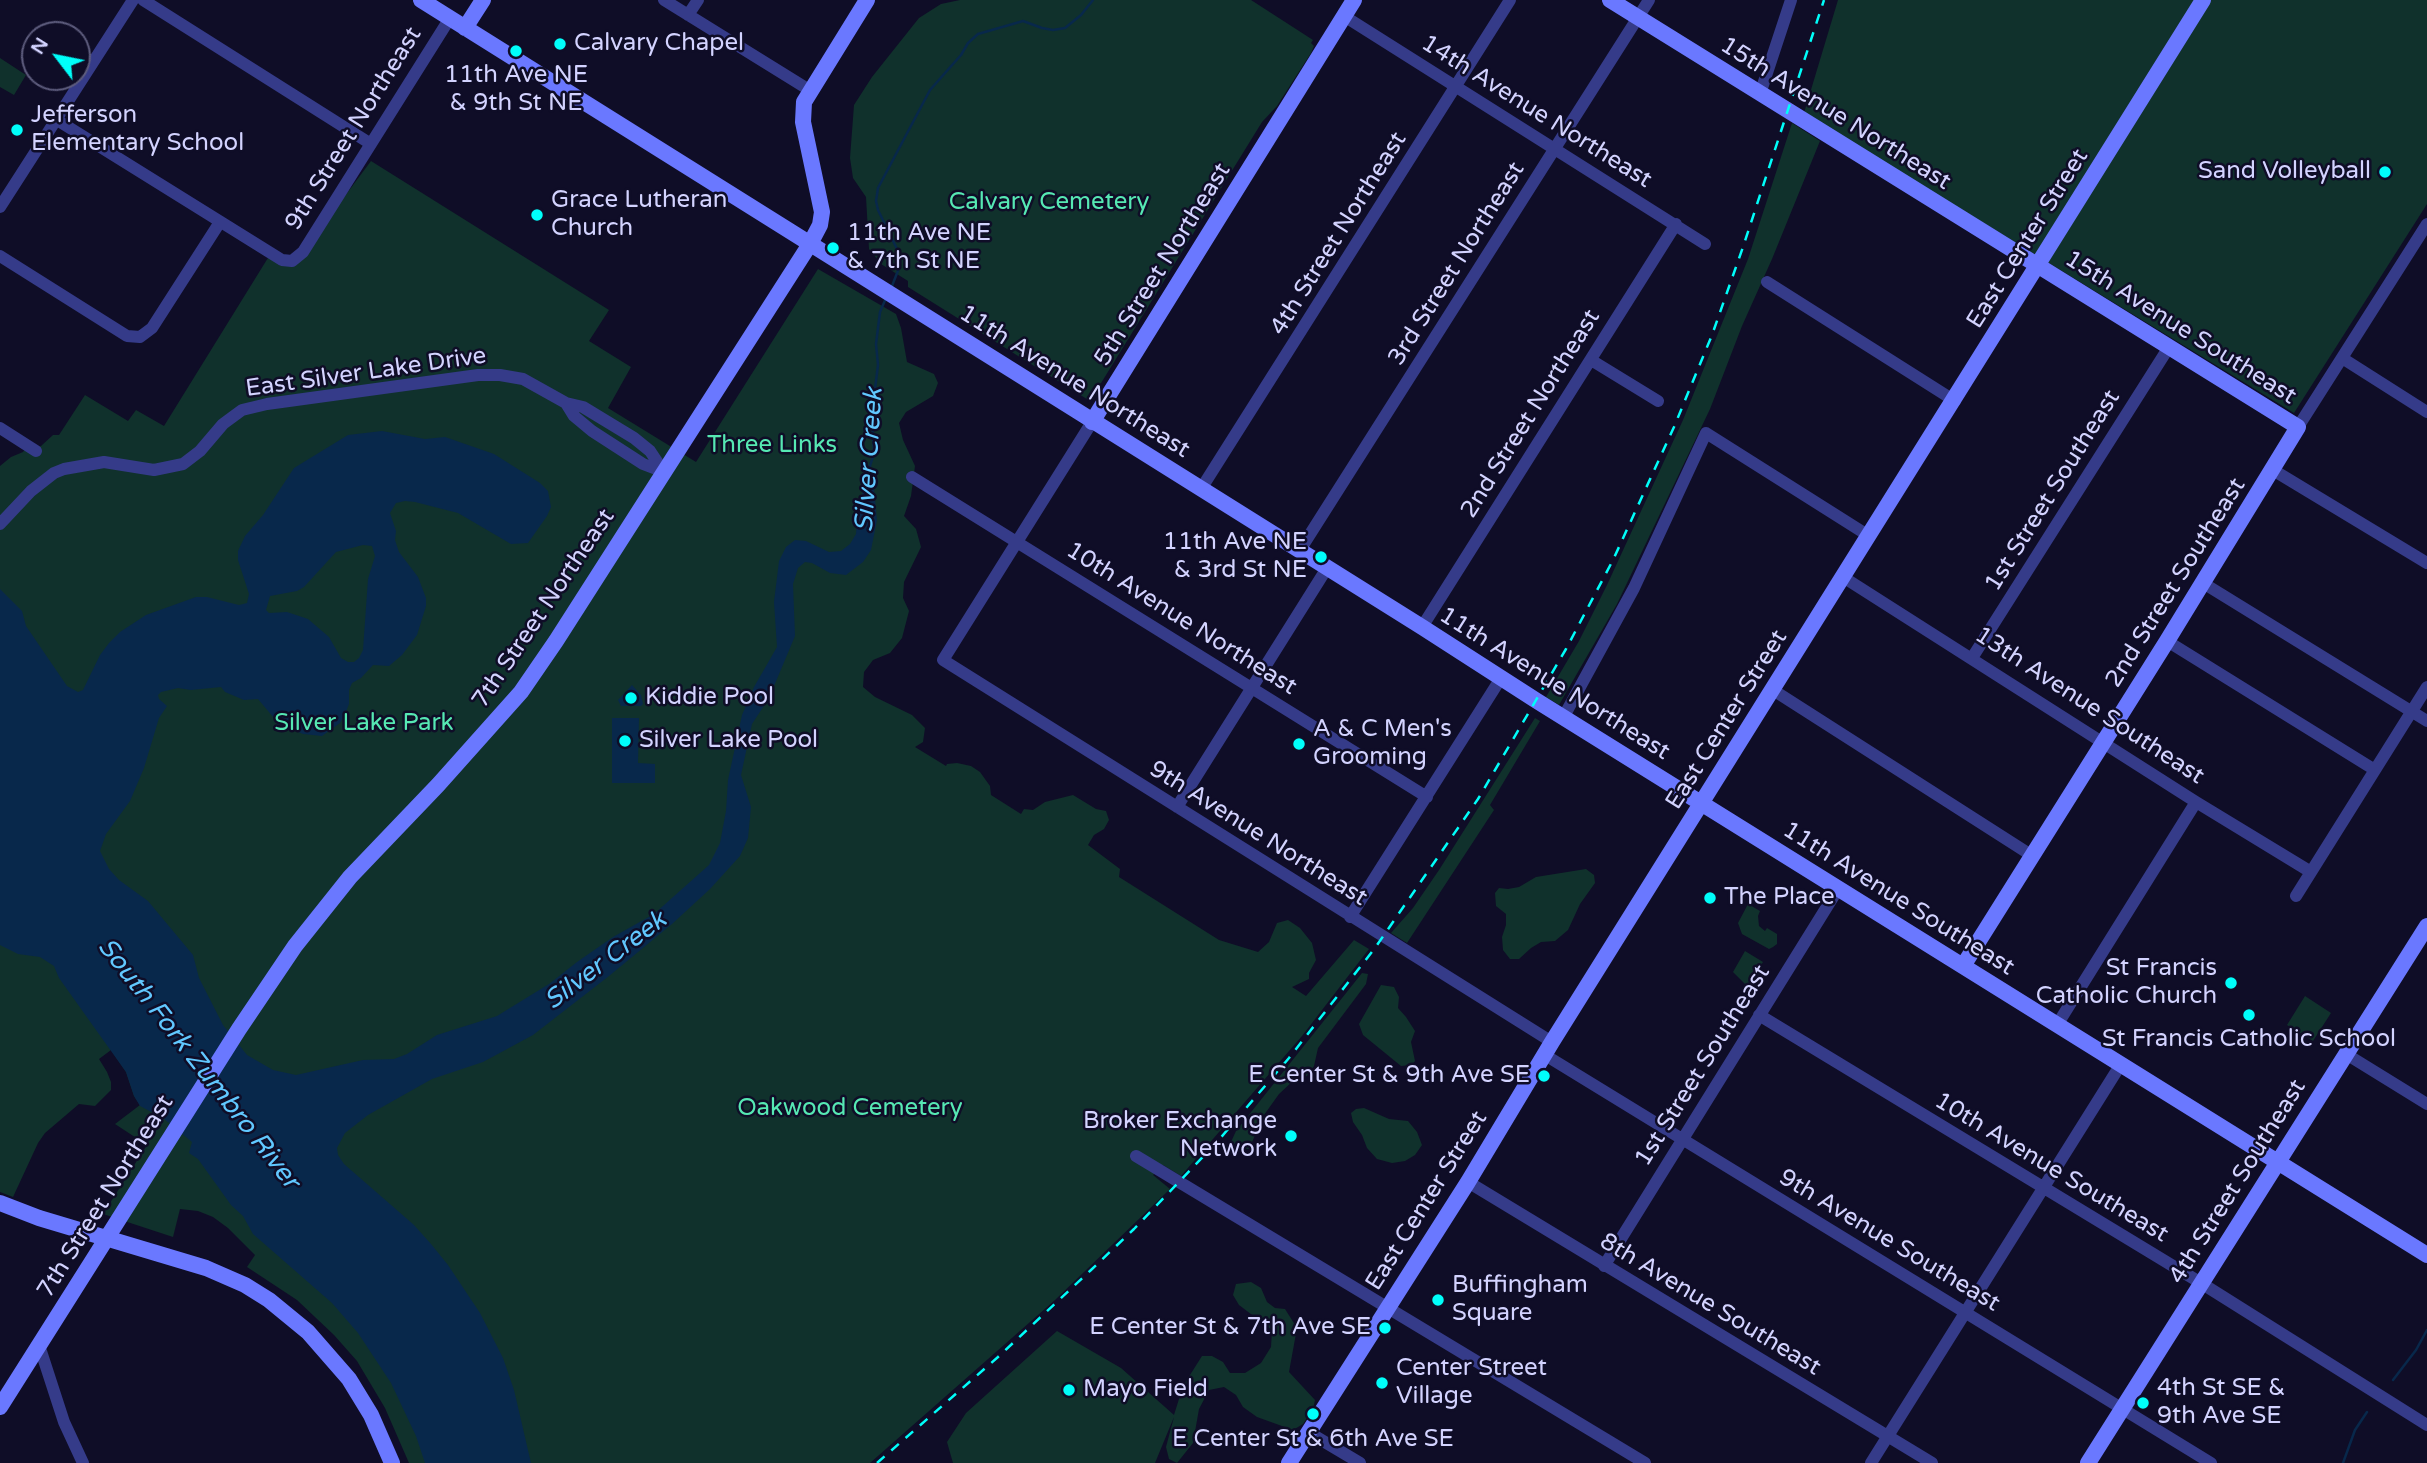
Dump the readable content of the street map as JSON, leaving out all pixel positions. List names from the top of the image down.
{
  "streets": {
    "street": [
      "14th Avenue Northeast",
      "15th Avenue Northeast",
      "9th Street Northeast",
      "4th Street Northeast",
      "East Center Street",
      "3rd Street Northeast",
      "5th Street Northeast",
      "15th Avenue Southeast",
      "East Silver Lake Drive",
      "11th Avenue Northeast",
      "2nd Street Northeast",
      "1st Street Southeast",
      "2nd Street Southeast",
      "7th Street Northeast",
      "10th Avenue Northeast",
      "13th Avenue Southeast",
      "9th Avenue Northeast",
      "11th Avenue Southeast",
      "10th Avenue Southeast",
      "4th Street Southeast",
      "9th Avenue Southeast",
      "8th Avenue Southeast"
    ]
  },
  "crossings": [
    ["14th Avenue Northeast", "4th Street Northeast"],
    ["14th Avenue Northeast", "3rd Street Northeast"],
    ["14th Avenue Northeast", "5th Street Northeast"],
    ["14th Avenue Northeast", "2nd Street Northeast"],
    ["15th Avenue Northeast", "East Center Street"],
    ["15th Avenue Northeast", "3rd Street Northeast"],
    ["15th Avenue Northeast", "15th Avenue Southeast"],
    ["9th Street Northeast", "11th Avenue Northeast"],
    ["4th Street Northeast", "11th Avenue Northeast"],
    ["East Center Street", "15th Avenue Southeast"],
    ["East Center Street", "11th Avenue Northeast"],
    ["East Center Street", "13th Avenue Southeast"],
    ["East Center Street", "9th Avenue Northeast"],
    ["East Center Street", "11th Avenue Southeast"],
    ["East Center Street", "9th Avenue Southeast"],
    ["East Center Street", "8th Avenue Southeast"],
    ["3rd Street Northeast", "11th Avenue Northeast"],
    ["5th Street Northeast", "11th Avenue Northeast"],
    ["5th Street Northeast", "10th Avenue Northeast"],
    ["5th Street Northeast", "9th Avenue Northeast"],
    ["15th Avenue Southeast", "1st Street Southeast"],
    ["15th Avenue Southeast", "2nd Street Southeast"],
    ["East Silver Lake Drive", "7th Street Northeast"],
    ["11th Avenue Northeast", "2nd Street Northeast"],
    ["11th Avenue Northeast", "7th Street Northeast"],
    ["11th Avenue Northeast", "11th Avenue Southeast"],
    ["1st Street Southeast", "13th Avenue Southeast"],
    ["1st Street Southeast", "11th Avenue Southeast"],
    ["1st Street Southeast", "10th Avenue Southeast"],
    ["1st Street Southeast", "9th Avenue Southeast"],
    ["1st Street Southeast", "8th Avenue Southeast"],
    ["2nd Street Southeast", "13th Avenue Southeast"],
    ["2nd Street Southeast", "11th Avenue Southeast"],
    ["9th Avenue Northeast", "9th Avenue Southeast"],
    ["11th Avenue Southeast", "4th Street Southeast"],
    ["10th Avenue Southeast", "4th Street Southeast"],
    ["4th Street Southeast", "9th Avenue Southeast"]
  ],
  "water": ["Silver Creek", "South Fork Zumbro River"],
  "parks": [
    "Calvary Cemetery",
    "Three Links",
    "Silver Lake Park",
    "Oakwood Cemetery"
  ],
  "places": [
    "Calvary Chapel",
    "11th Ave NE & 9th St NE",
    "Jefferson Elementary School",
    "Sand Volleyball",
    "Grace Lutheran Church",
    "11th Ave NE & 7th St NE",
    "11th Ave NE & 3rd St NE",
    "Kiddie Pool",
    "Silver Lake Pool",
    "A & C Men's Grooming",
    "The Place",
    "St Francis Catholic Church",
    "St Francis Catholic School",
    "E Center St & 9th Ave SE",
    "Broker Exchange Network",
    "Buffingham Square",
    "E Center St & 7th Ave SE",
    "Center Street Village",
    "Mayo Field",
    "4th St SE & 9th Ave SE",
    "E Center St & 6th Ave SE"
  ],
  "north": "top left"
}
